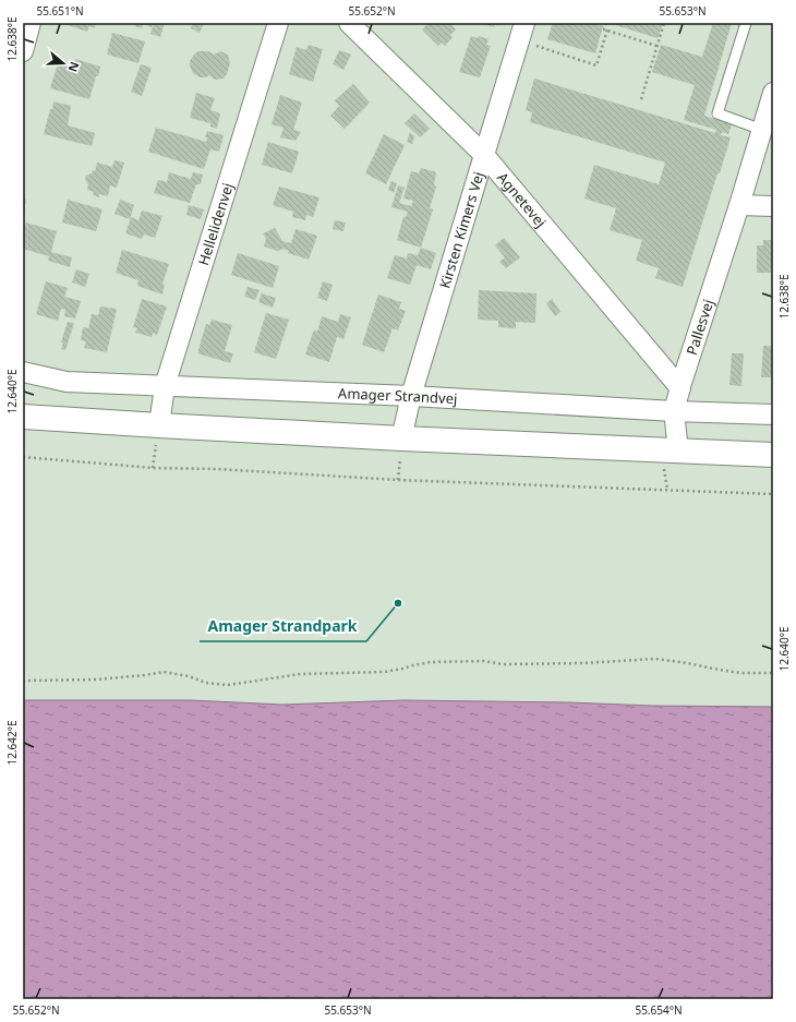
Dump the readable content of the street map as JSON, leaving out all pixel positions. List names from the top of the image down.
{
  "streets": {
    "street": [
      "Agnetevej",
      "Hellelidenvej",
      "Kirsten Kimers Vej",
      "Pallesvej",
      "Amager Strandvej"
    ]
  },
  "crossings": [
    ["Agnetevej", "Kirsten Kimers Vej"],
    ["Agnetevej", "Pallesvej"],
    ["Hellelidenvej", "Amager Strandvej"],
    ["Kirsten Kimers Vej", "Amager Strandvej"],
    ["Pallesvej", "Amager Strandvej"]
  ],
  "places": ["Amager Strandpark"],
  "north": "right",
  "coordinates": [
    "55.651°N",
    "55.652°N",
    "55.653°N",
    "12.638°E",
    "12.640°E",
    "12.642°E",
    "55.654°N"
  ]
}
